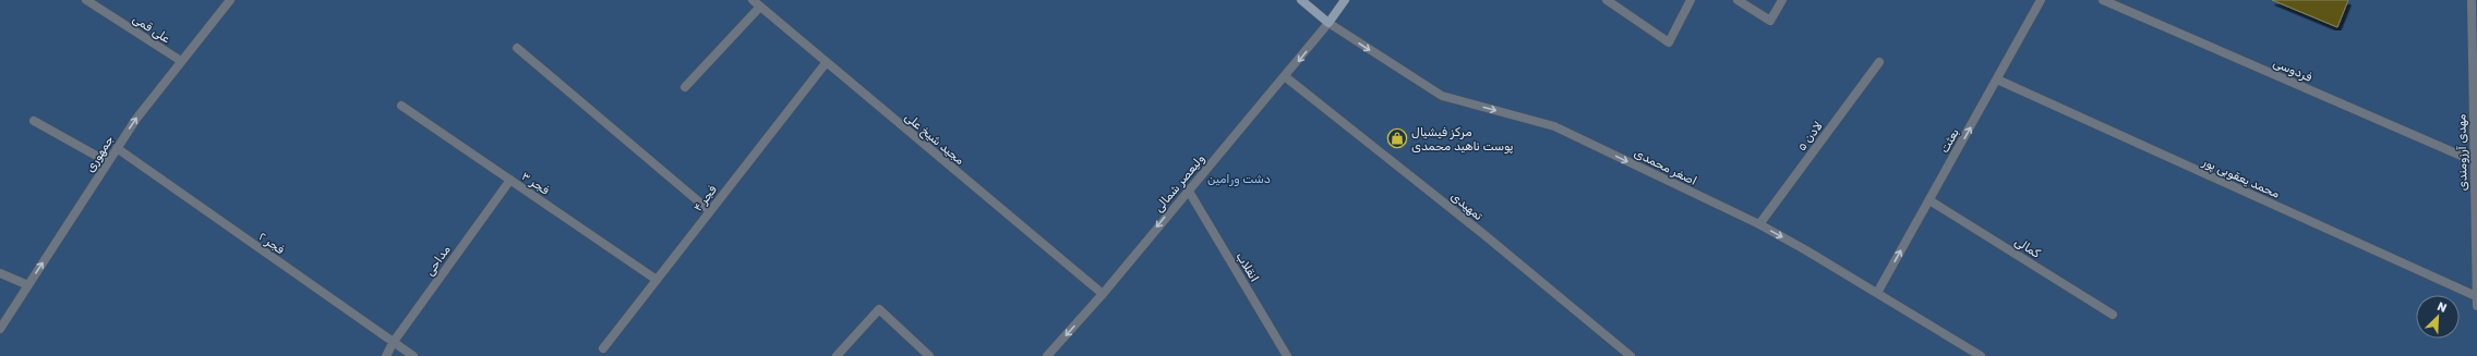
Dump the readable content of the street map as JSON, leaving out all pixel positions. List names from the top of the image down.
{
  "streets": {
    "street": [
      "علی قمی",
      "فردوسی",
      "لادن ۵",
      "مجید شیخ علی",
      "بعثت",
      "مهدی آرزومندی",
      "جمهوری",
      "اصغر محمدی",
      "محمد یعقوبی پور",
      "فجر ۳",
      "ولیعصر شمالی",
      "فجر ۴",
      "تمهیدی",
      "فجر ۲",
      "کمالی",
      "مداحی",
      "انقلاب"
    ]
  },
  "crossings": [
    ["علی قمی", "جمهوری"],
    ["فردوسی", "مهدی آرزومندی"],
    ["لادن ۵", "اصغر محمدی"],
    ["مجید شیخ علی", "ولیعصر شمالی"],
    ["مجید شیخ علی", "فجر ۴"],
    ["بعثت", "اصغر محمدی"],
    ["بعثت", "محمد یعقوبی پور"],
    ["بعثت", "کمالی"],
    ["مهدی آرزومندی", "محمد یعقوبی پور"],
    ["جمهوری", "فجر ۲"],
    ["اصغر محمدی", "ولیعصر شمالی"],
    ["فجر ۳", "فجر ۴"],
    ["فجر ۳", "مداحی"],
    ["ولیعصر شمالی", "تمهیدی"],
    ["ولیعصر شمالی", "انقلاب"],
    ["فجر ۲", "مداحی"]
  ],
  "one_way": [
    "بعثت",
    "جمهوری",
    "اصغر محمدی",
    "ولیعصر شمالی"
  ],
  "parks": ["دشت ورامین"],
  "places": {
    "shop": ["مرکز فیشیال پوست ناهید محمدی"]
  },
  "north": "top right"
}
